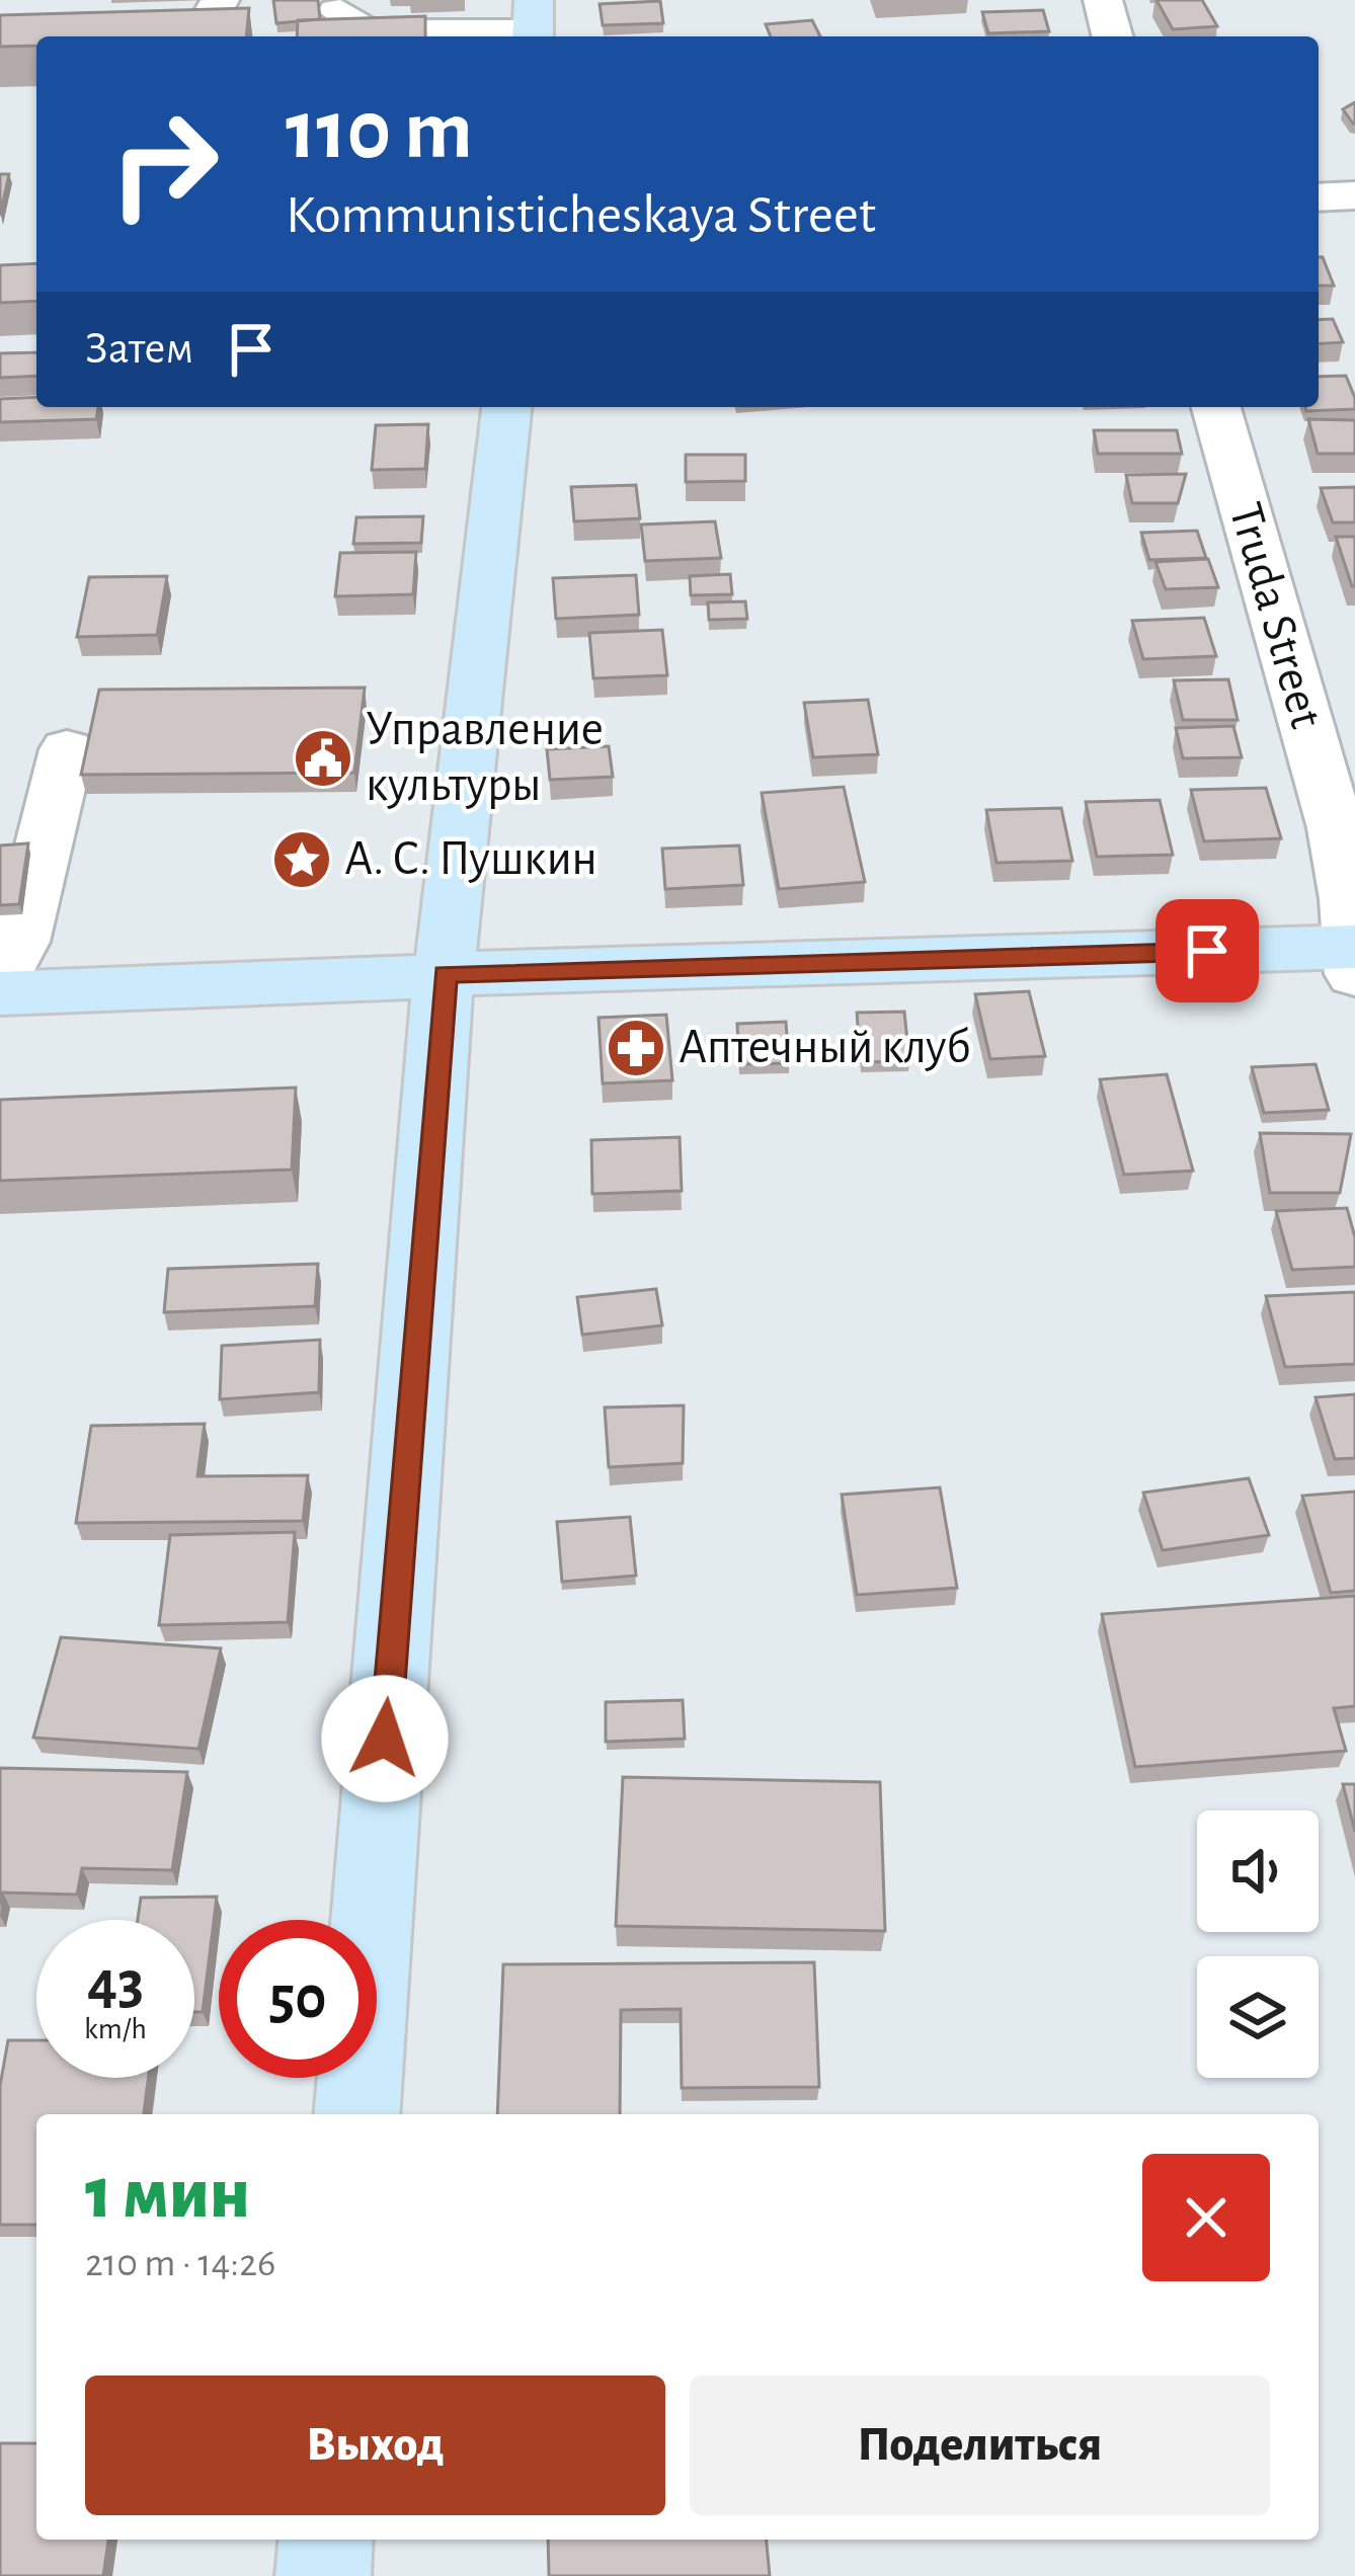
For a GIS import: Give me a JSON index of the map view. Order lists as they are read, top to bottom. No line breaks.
{"streets":{"street":["Truda Street"]},"places":{"public building":["Управление культуры"],"place":["А. С. Пушкин"],"pharmacy":["Аптечный клуб"]},"page":{"turn":["110 m","Kommunisticheskaya Street"],"then":"Затем","speed":"43 km/h","limit":"50","heading":["1 мин","210 m · 14:26"],"buttons":["Выход","Поделиться"]}}
